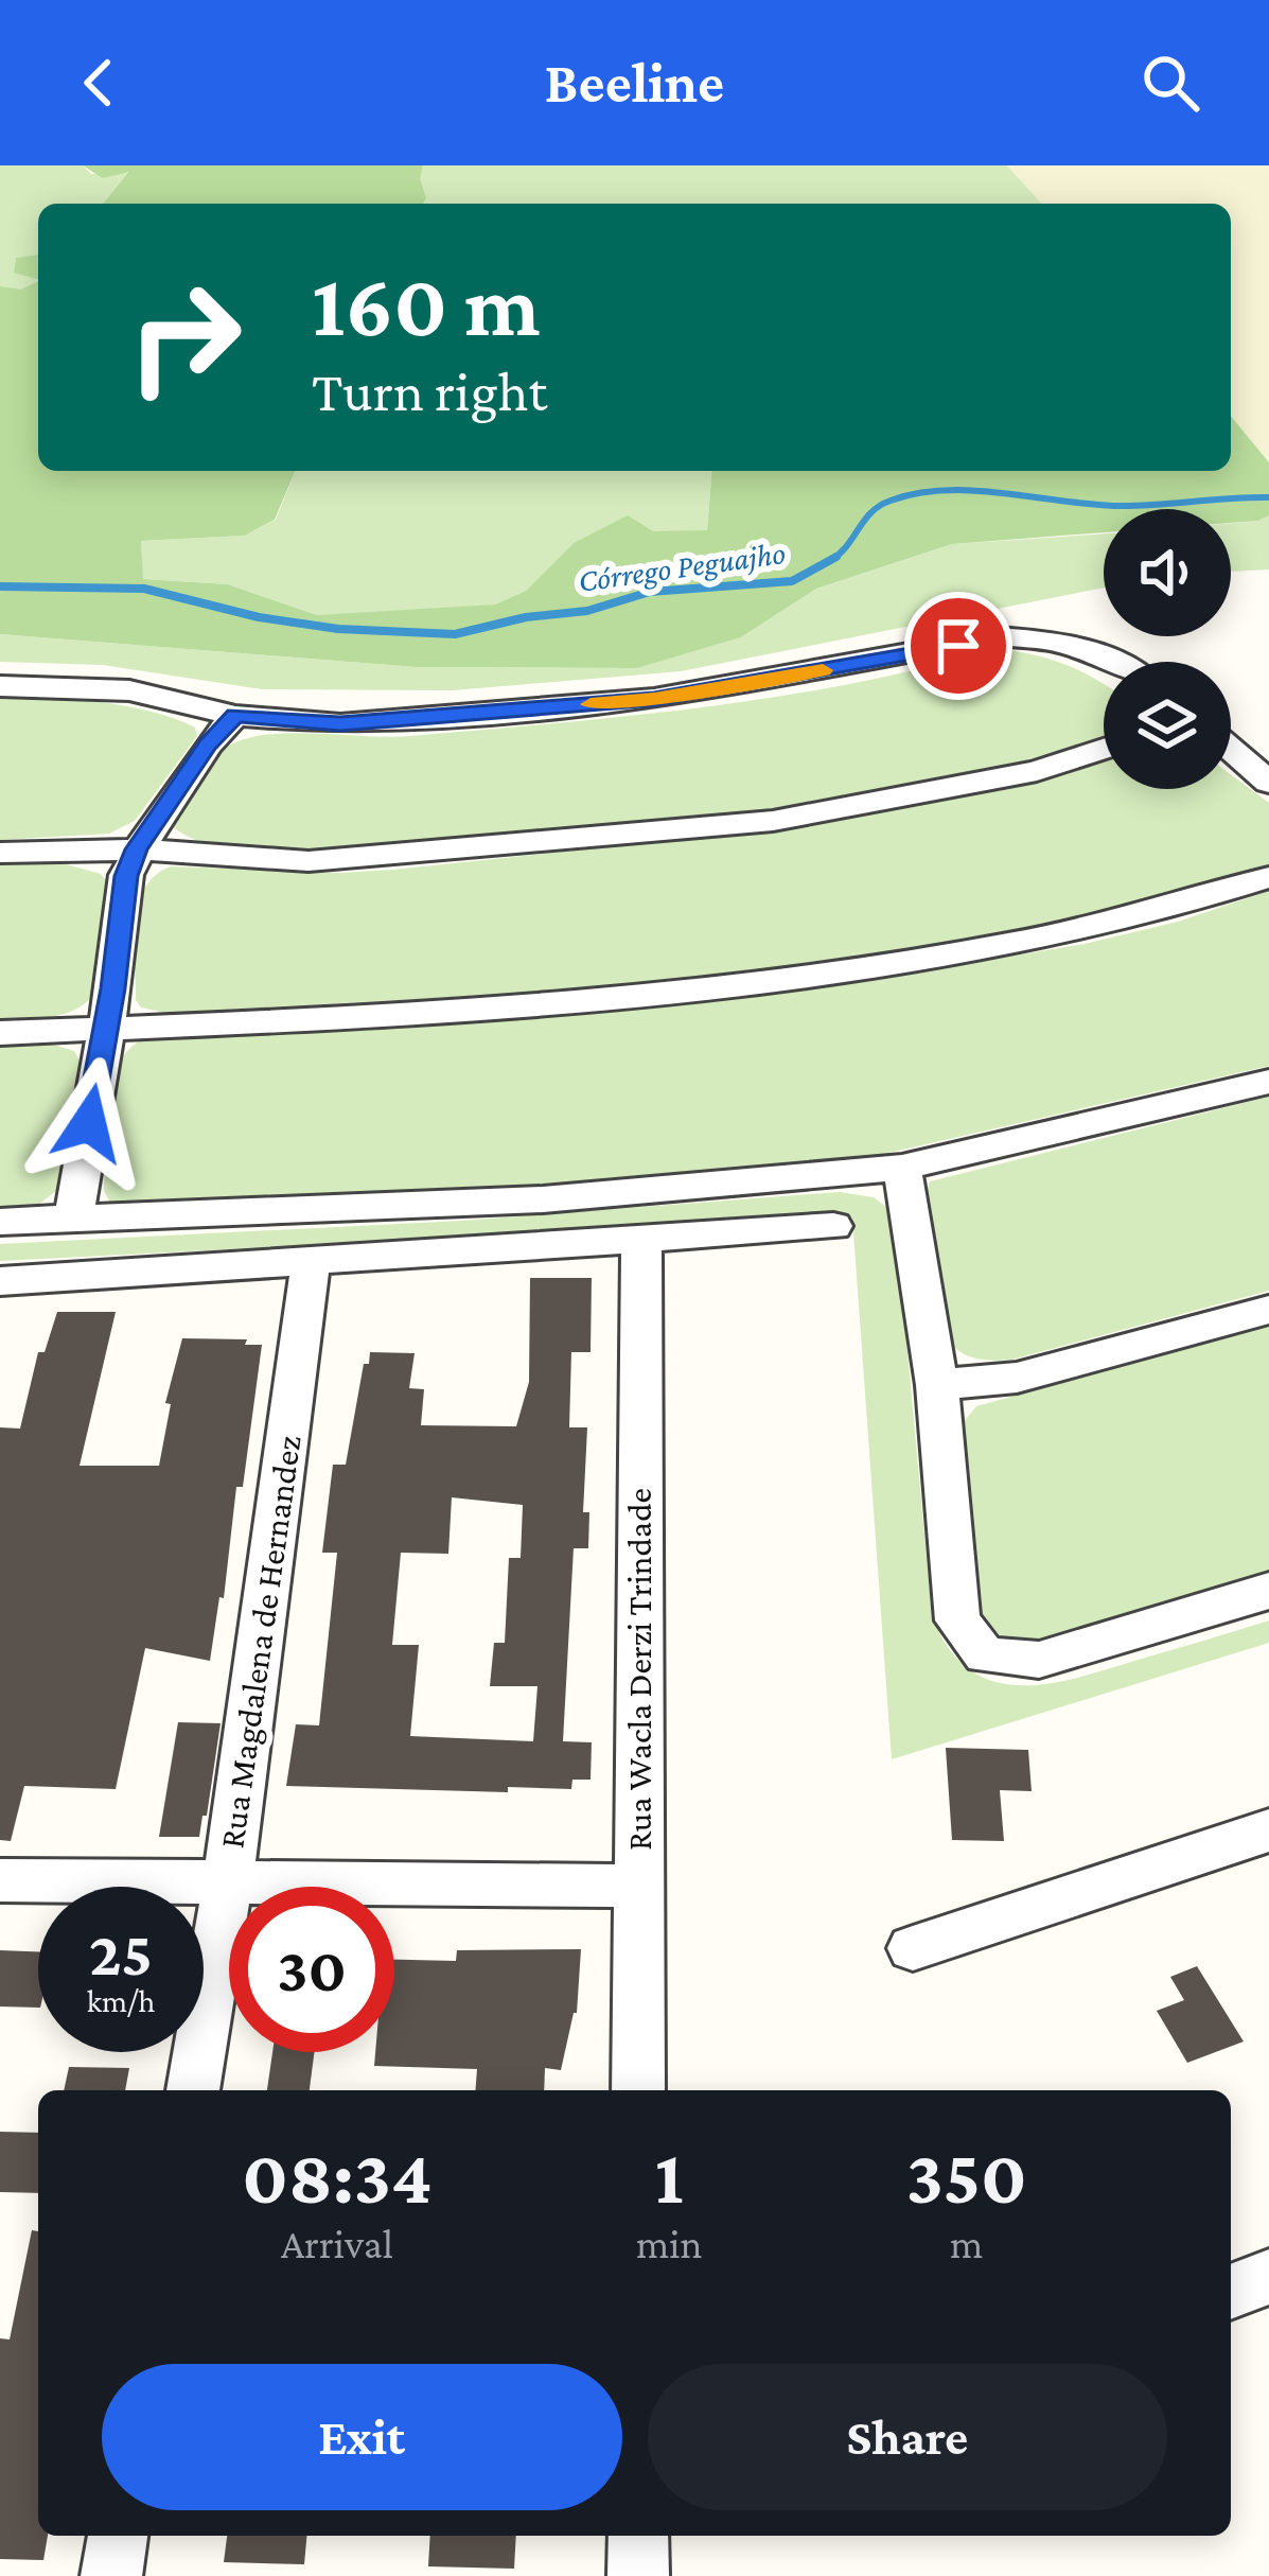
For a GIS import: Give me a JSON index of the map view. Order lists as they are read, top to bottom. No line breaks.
{"streets":{"street":["Rua Magdalena de Hernandez","Rua Wacla Derzi Trindade"]},"water":["Córrego Peguajho"],"page":{"header":"Beeline","turn":["160 m","Turn right"],"speed":"25 km/h","limit":"30","eta":["08:34","Arrival","1","min","350","m"],"buttons":["Exit","Share"]}}
